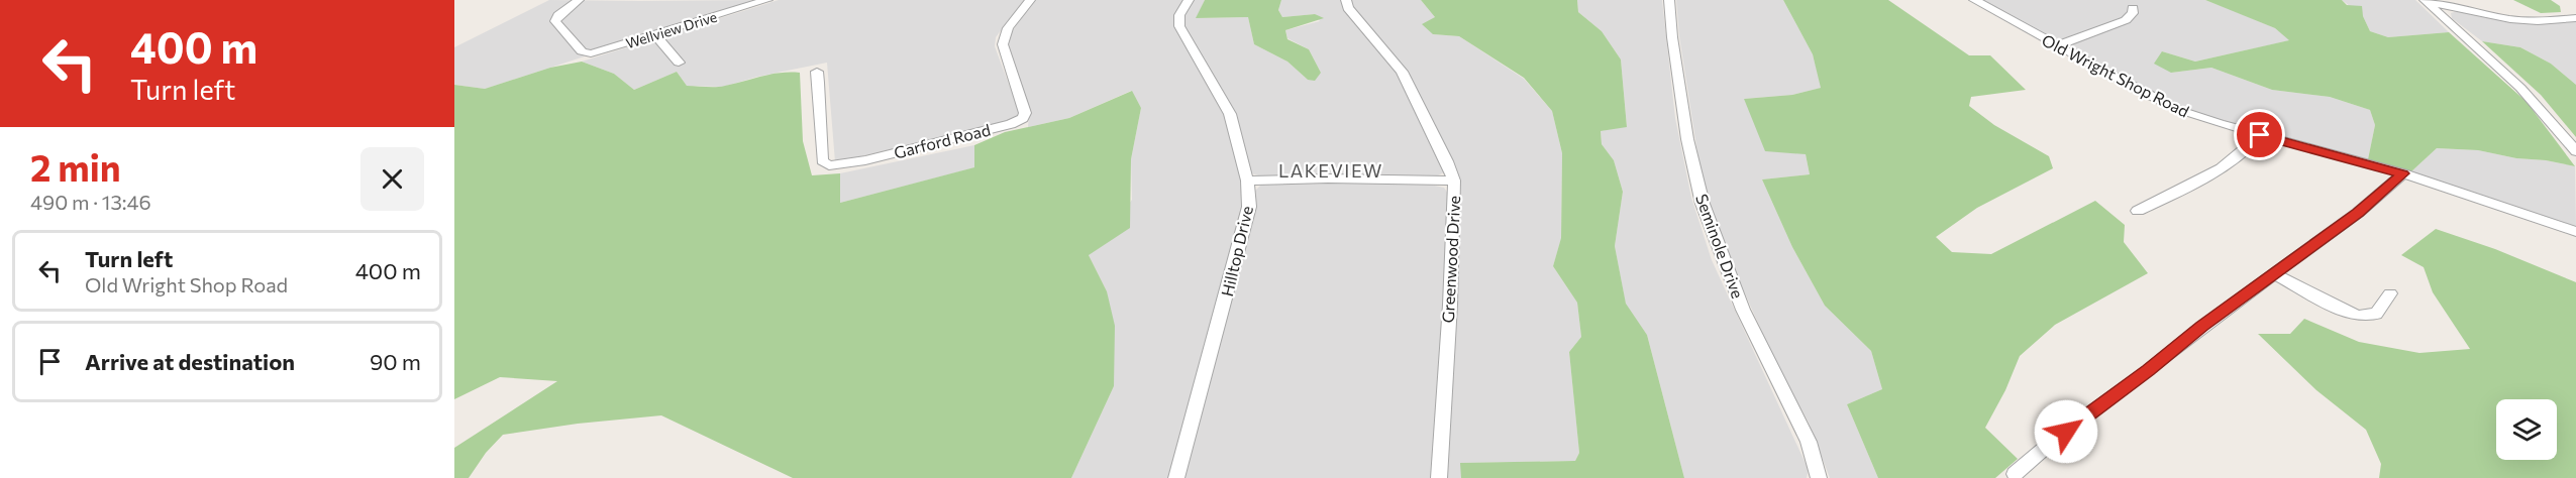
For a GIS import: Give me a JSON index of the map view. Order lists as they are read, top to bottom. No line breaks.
{"streets":{"street":["Wellview Drive","Old Wright Shop Road","Garford Road","Seminole Drive","Hilltop Drive","Greenwood Drive"]},"districts":["LAKEVIEW"],"page":{"turn":["400 m","Turn left"],"heading":["2 min","490 m · 13:46"],"list":[{"name":"Turn left","note":"Old Wright Shop Road","value":"400 m"},{"name":"Arrive at destination","value":"90 m"}]}}
